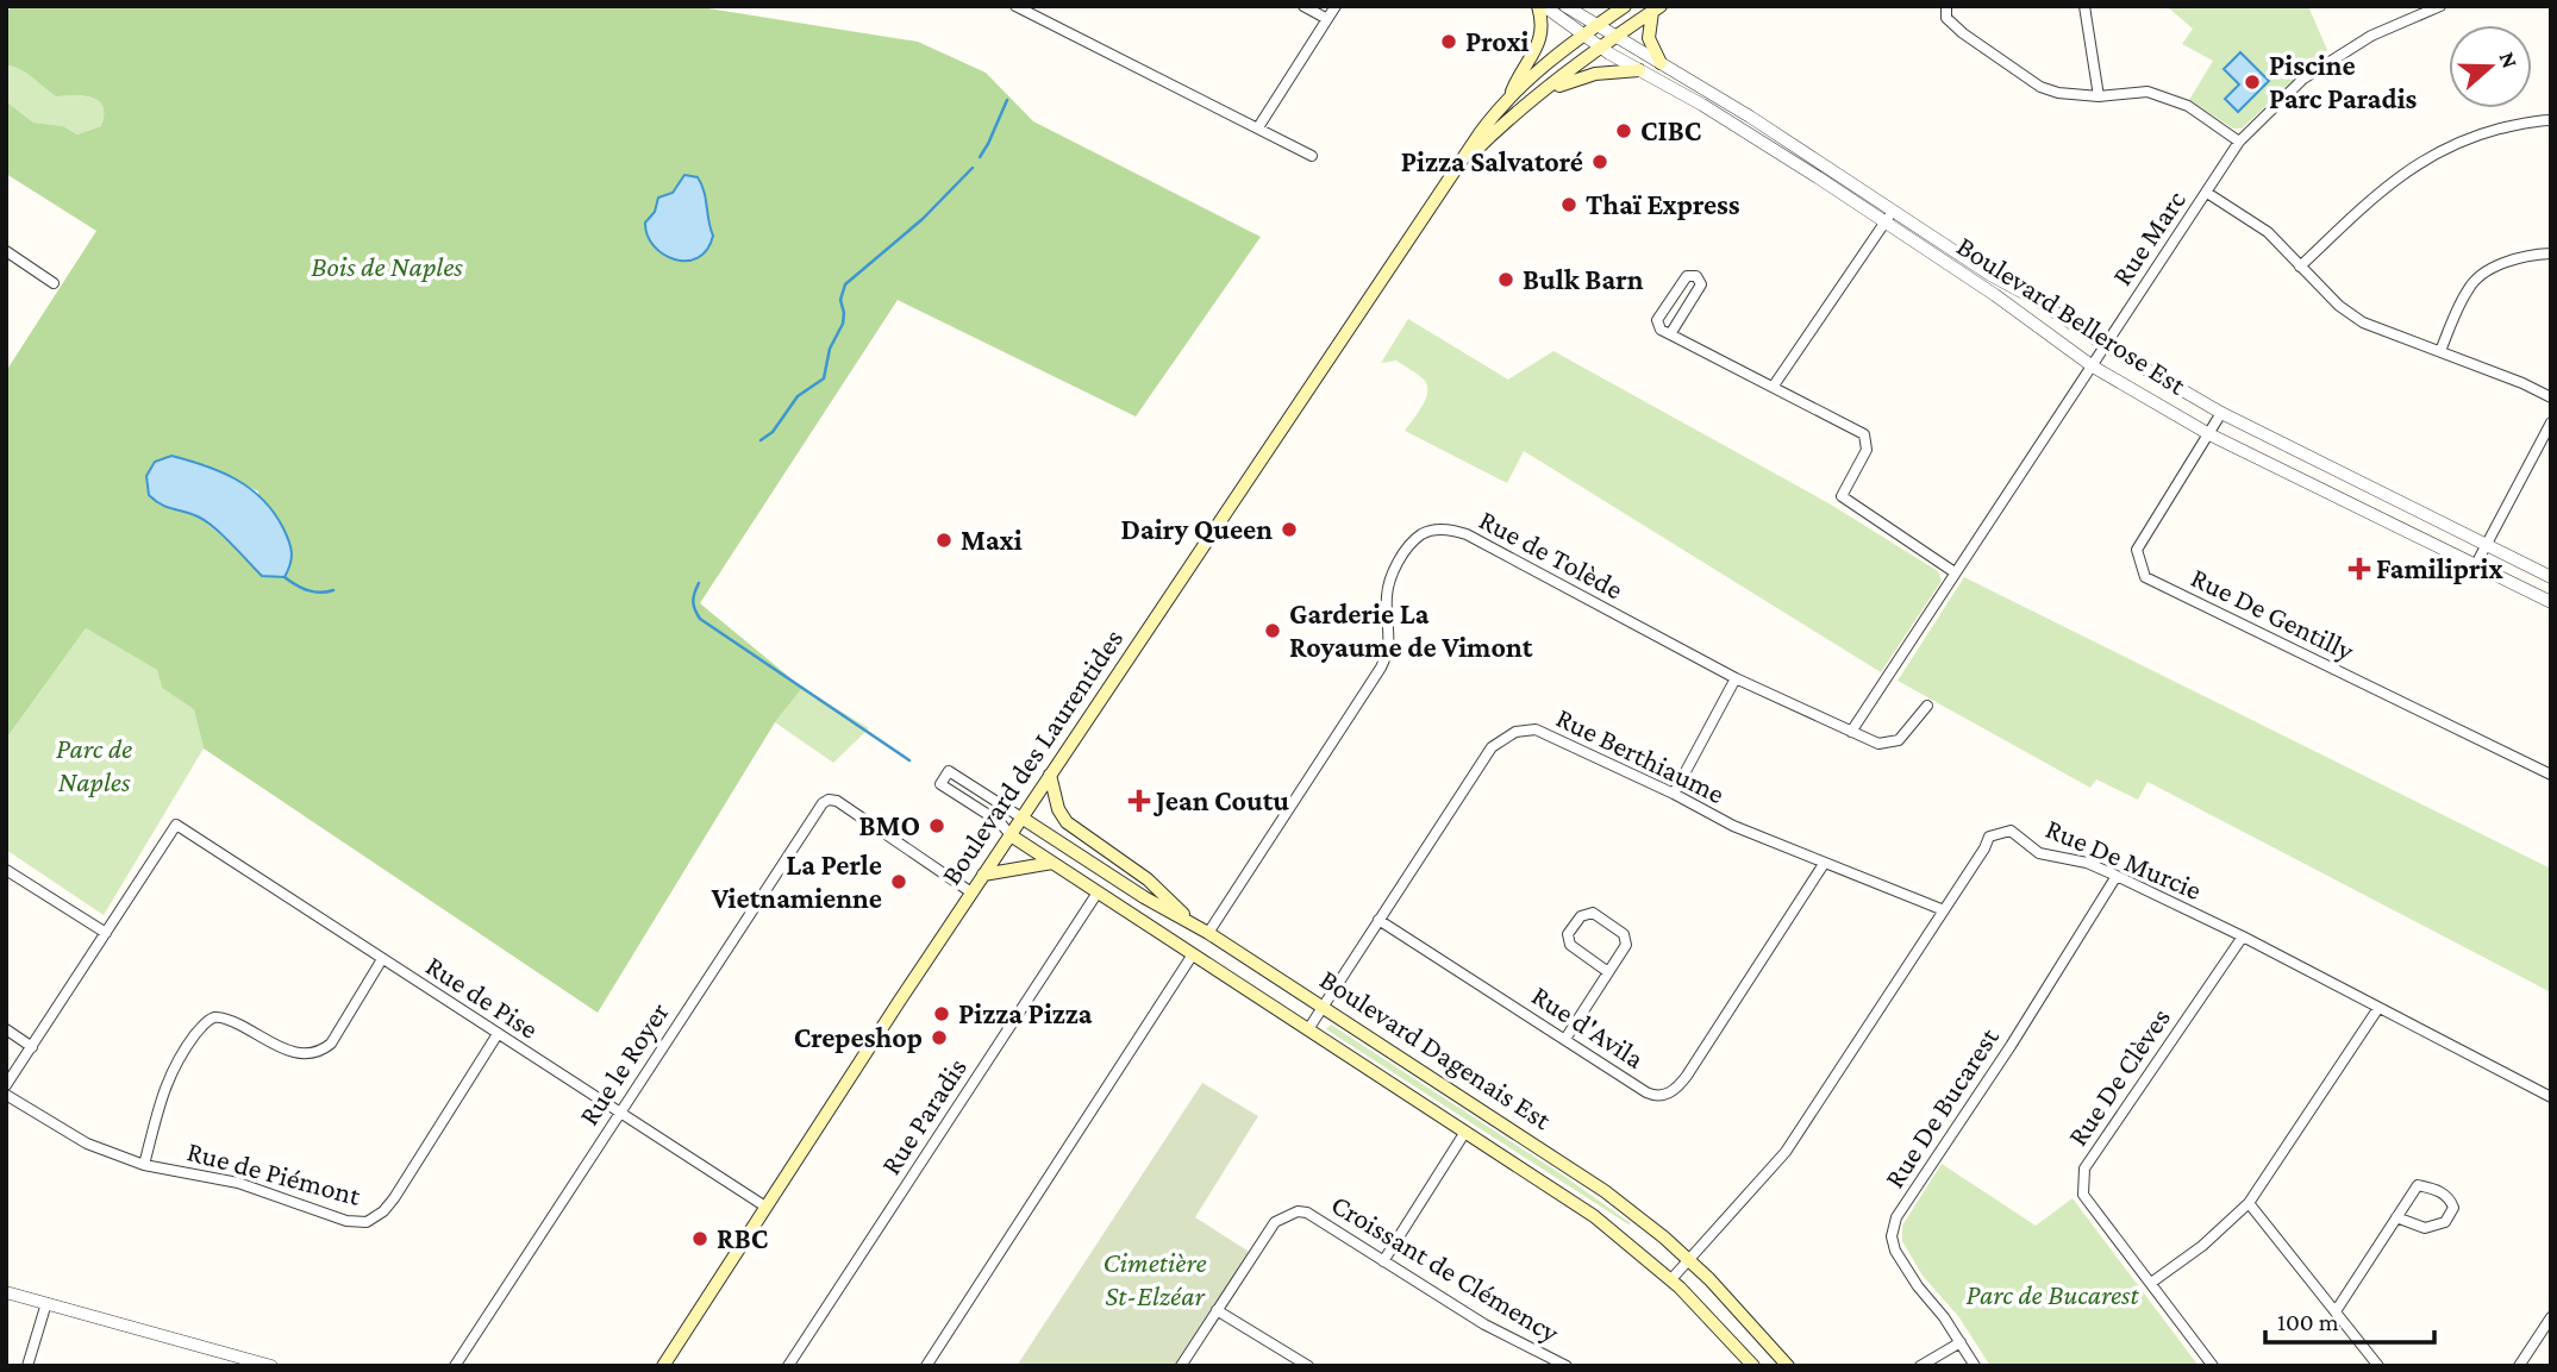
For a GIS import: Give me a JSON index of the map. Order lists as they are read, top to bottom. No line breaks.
{"streets":{"main road":["Boulevard des Laurentides","Boulevard Dagenais Est"],"street":["Rue Marc","Boulevard Bellerose Est","Rue de Tolède","Rue De Gentilly","Rue Berthiaume","Rue De Murcie","Rue de Pise","Rue d'Avila","Rue le Royer","Rue De Clèves","Rue De Bucarest","Rue Paradis","Rue de Piémont","Croissant de Clémency"]},"crossings":[["Rue Marc","Boulevard Bellerose Est"],["Rue Marc","Rue de Tolède"],["Boulevard Bellerose Est","Rue De Gentilly"],["Boulevard Bellerose Est","Boulevard des Laurentides"],["Rue de Tolède","Boulevard Dagenais Est"],["Rue Berthiaume","Rue De Murcie"],["Rue Berthiaume","Rue d'Avila"],["Rue Berthiaume","Boulevard Dagenais Est"],["Boulevard des Laurentides","Rue de Pise"],["Boulevard des Laurentides","Boulevard Dagenais Est"],["Boulevard des Laurentides","Rue le Royer"],["Rue De Murcie","Boulevard Dagenais Est"],["Rue De Murcie","Rue De Clèves"],["Rue De Murcie","Rue De Bucarest"],["Rue de Pise","Rue le Royer"],["Rue de Pise","Rue de Piémont"],["Boulevard Dagenais Est","Rue Paradis"]],"parks":["Bois de Naples","Parc de Naples","Cimetière St-Elzéar","Parc de Bucarest"],"places":{"other":["Proxi","Piscine Parc Paradis","CIBC","Pizza Salvatoré","Thaï Express","Bulk Barn","Dairy Queen","Maxi","Garderie La Royaume de Vimont","BMO","La Perle Vietnamienne","Pizza Pizza","Crepeshop","RBC"],"health":["Familiprix","Jean Coutu"]},"scale_bar":"100 m","north":"right"}
